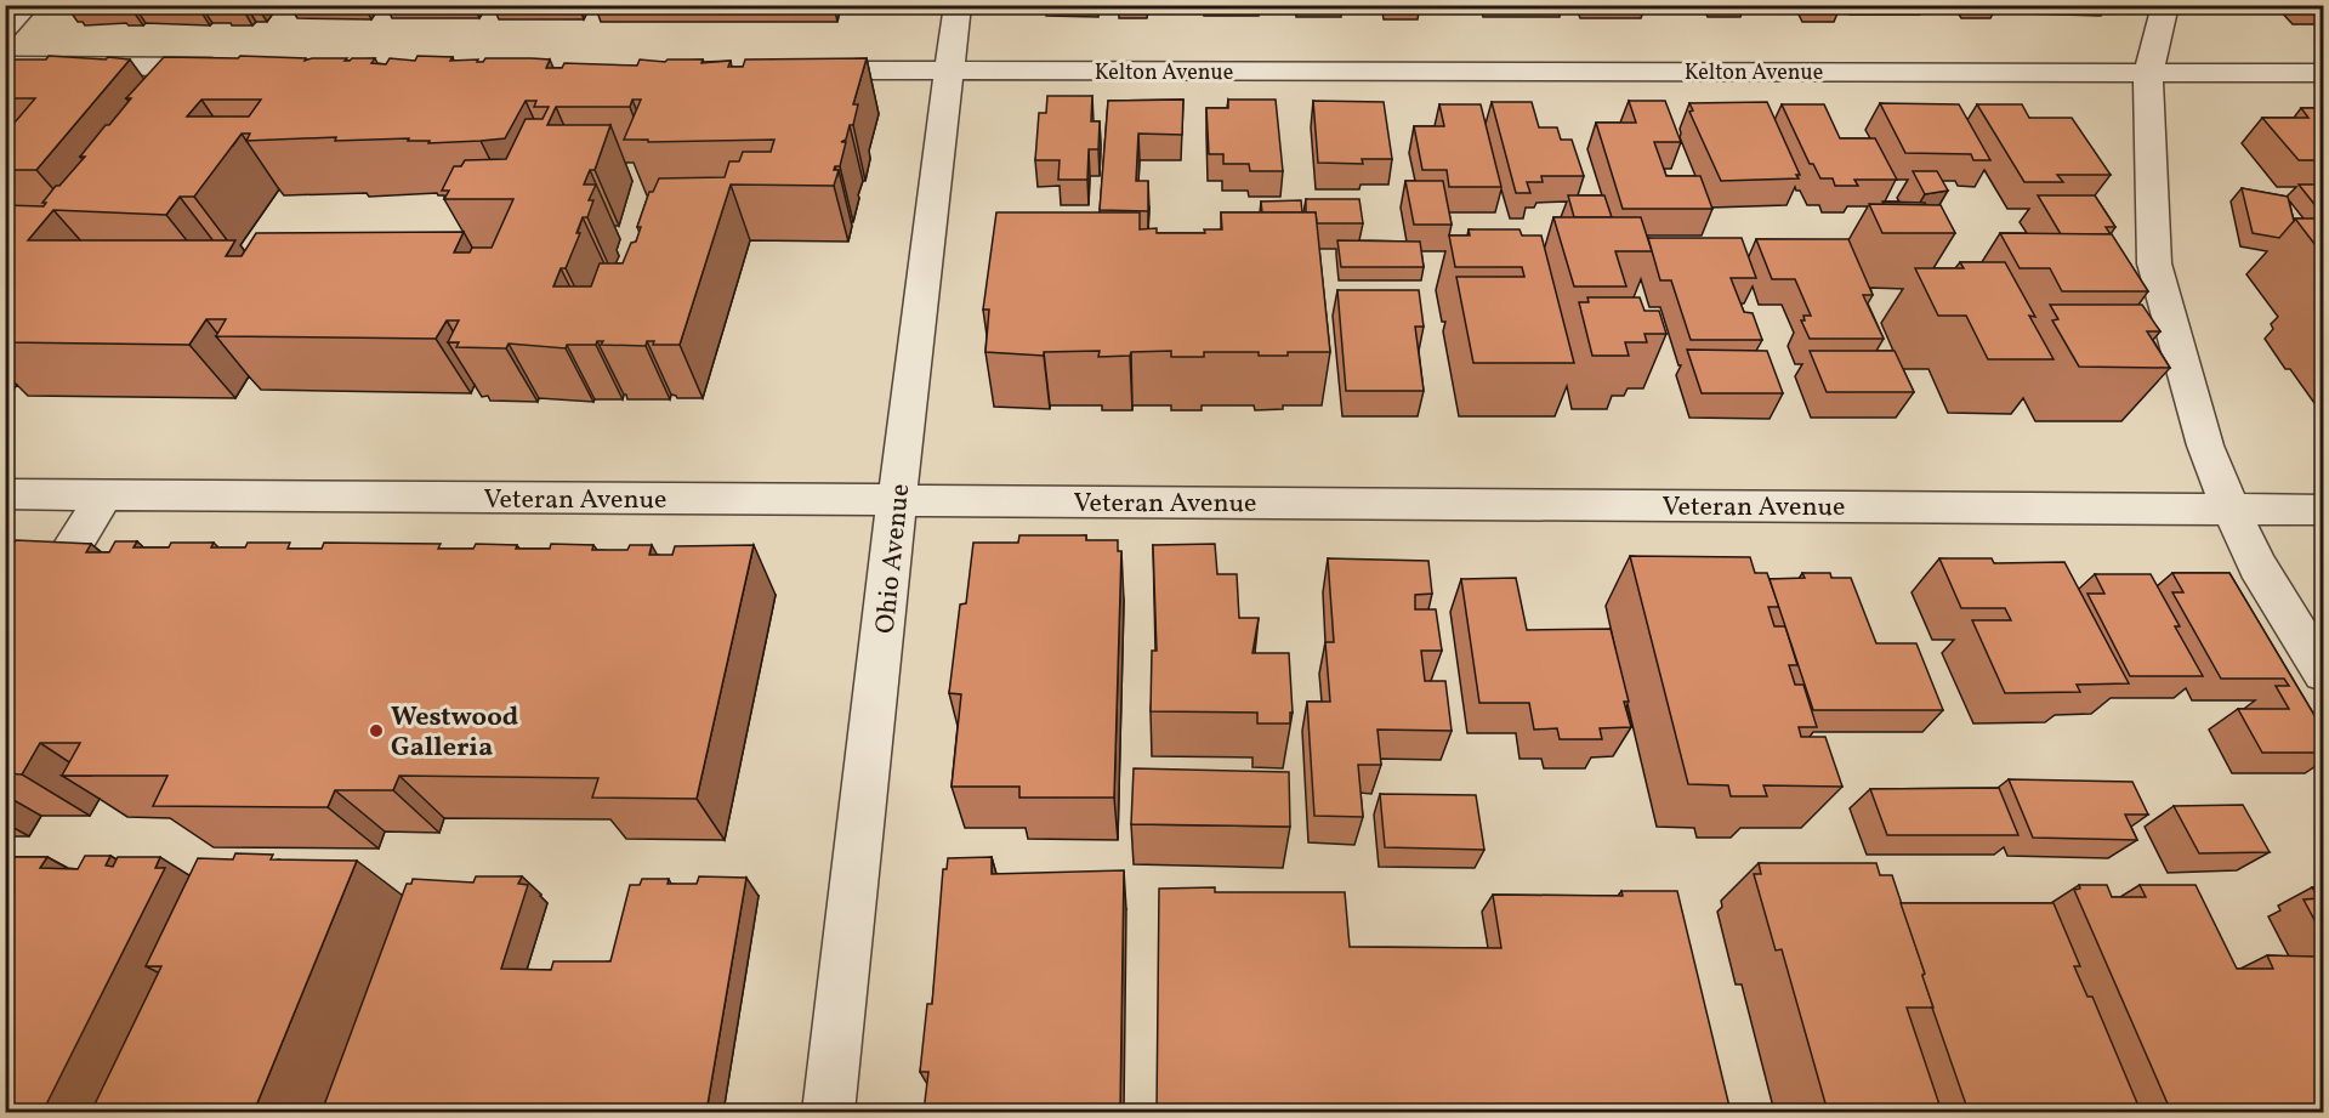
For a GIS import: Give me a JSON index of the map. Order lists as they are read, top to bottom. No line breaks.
{"streets":{"street":["Kelton Avenue","Veteran Avenue","Ohio Avenue"]},"crossings":[["Kelton Avenue","Ohio Avenue"],["Veteran Avenue","Ohio Avenue"]],"places":["Westwood Galleria"]}
